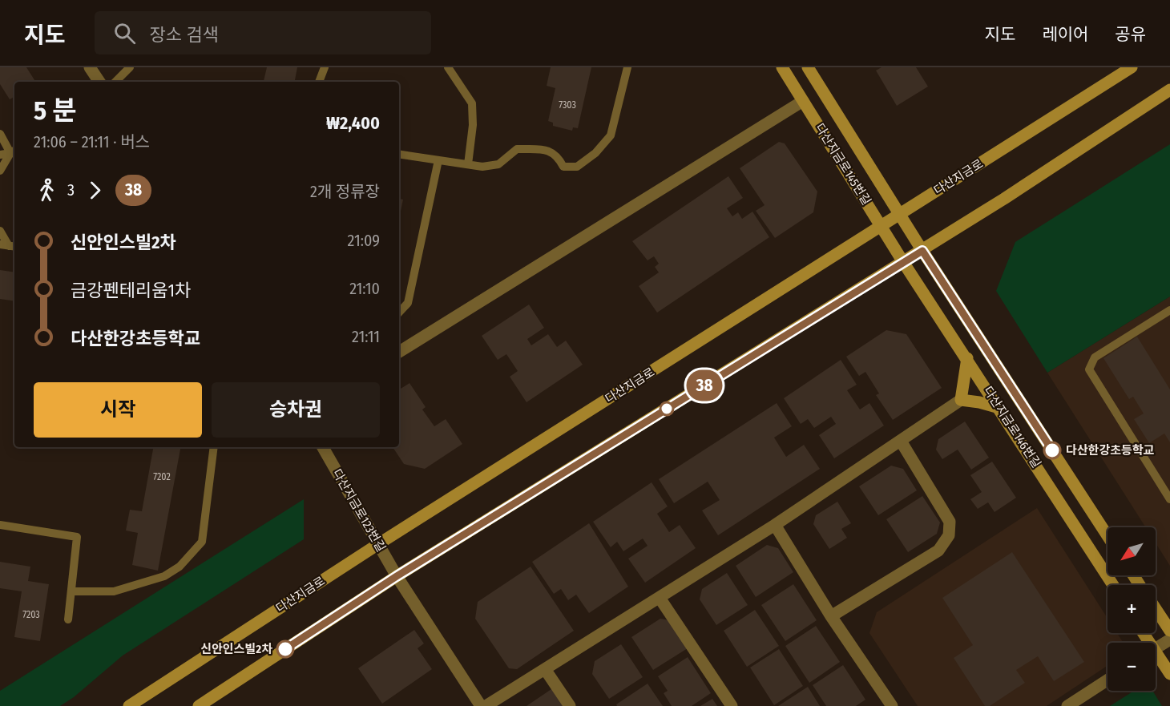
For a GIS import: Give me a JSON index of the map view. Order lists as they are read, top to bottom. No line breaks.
{"streets":{"street":["다산지금로145번길","다산지금로","다산지금로146번길","다산지금로123번길"]},"crossings":[["다산지금로145번길","다산지금로"],["다산지금로145번길","다산지금로146번길"],["다산지금로","다산지금로123번길"]],"places":["다산한강초등학교","신안인스빌2차"],"lines":["bus line 38"],"house_numbers":["7303","7202","7203"],"north":"bottom left","page":{"header":"지도","search":"장소 검색","nav":["지도","레이어","공유"],"on_map":"38","heading":["5 분","21:06 – 21:11 · 버스","₩2,400"],"legs":["3","38","2개 정류장"],"list":[{"name":"신안인스빌2차","value":"21:09"},{"name":"금강펜테리움1차","value":"21:10"},{"name":"다산한강초등학교","value":"21:11"}],"buttons":["시작","승차권"],"map_buttons":["+","−"]}}
